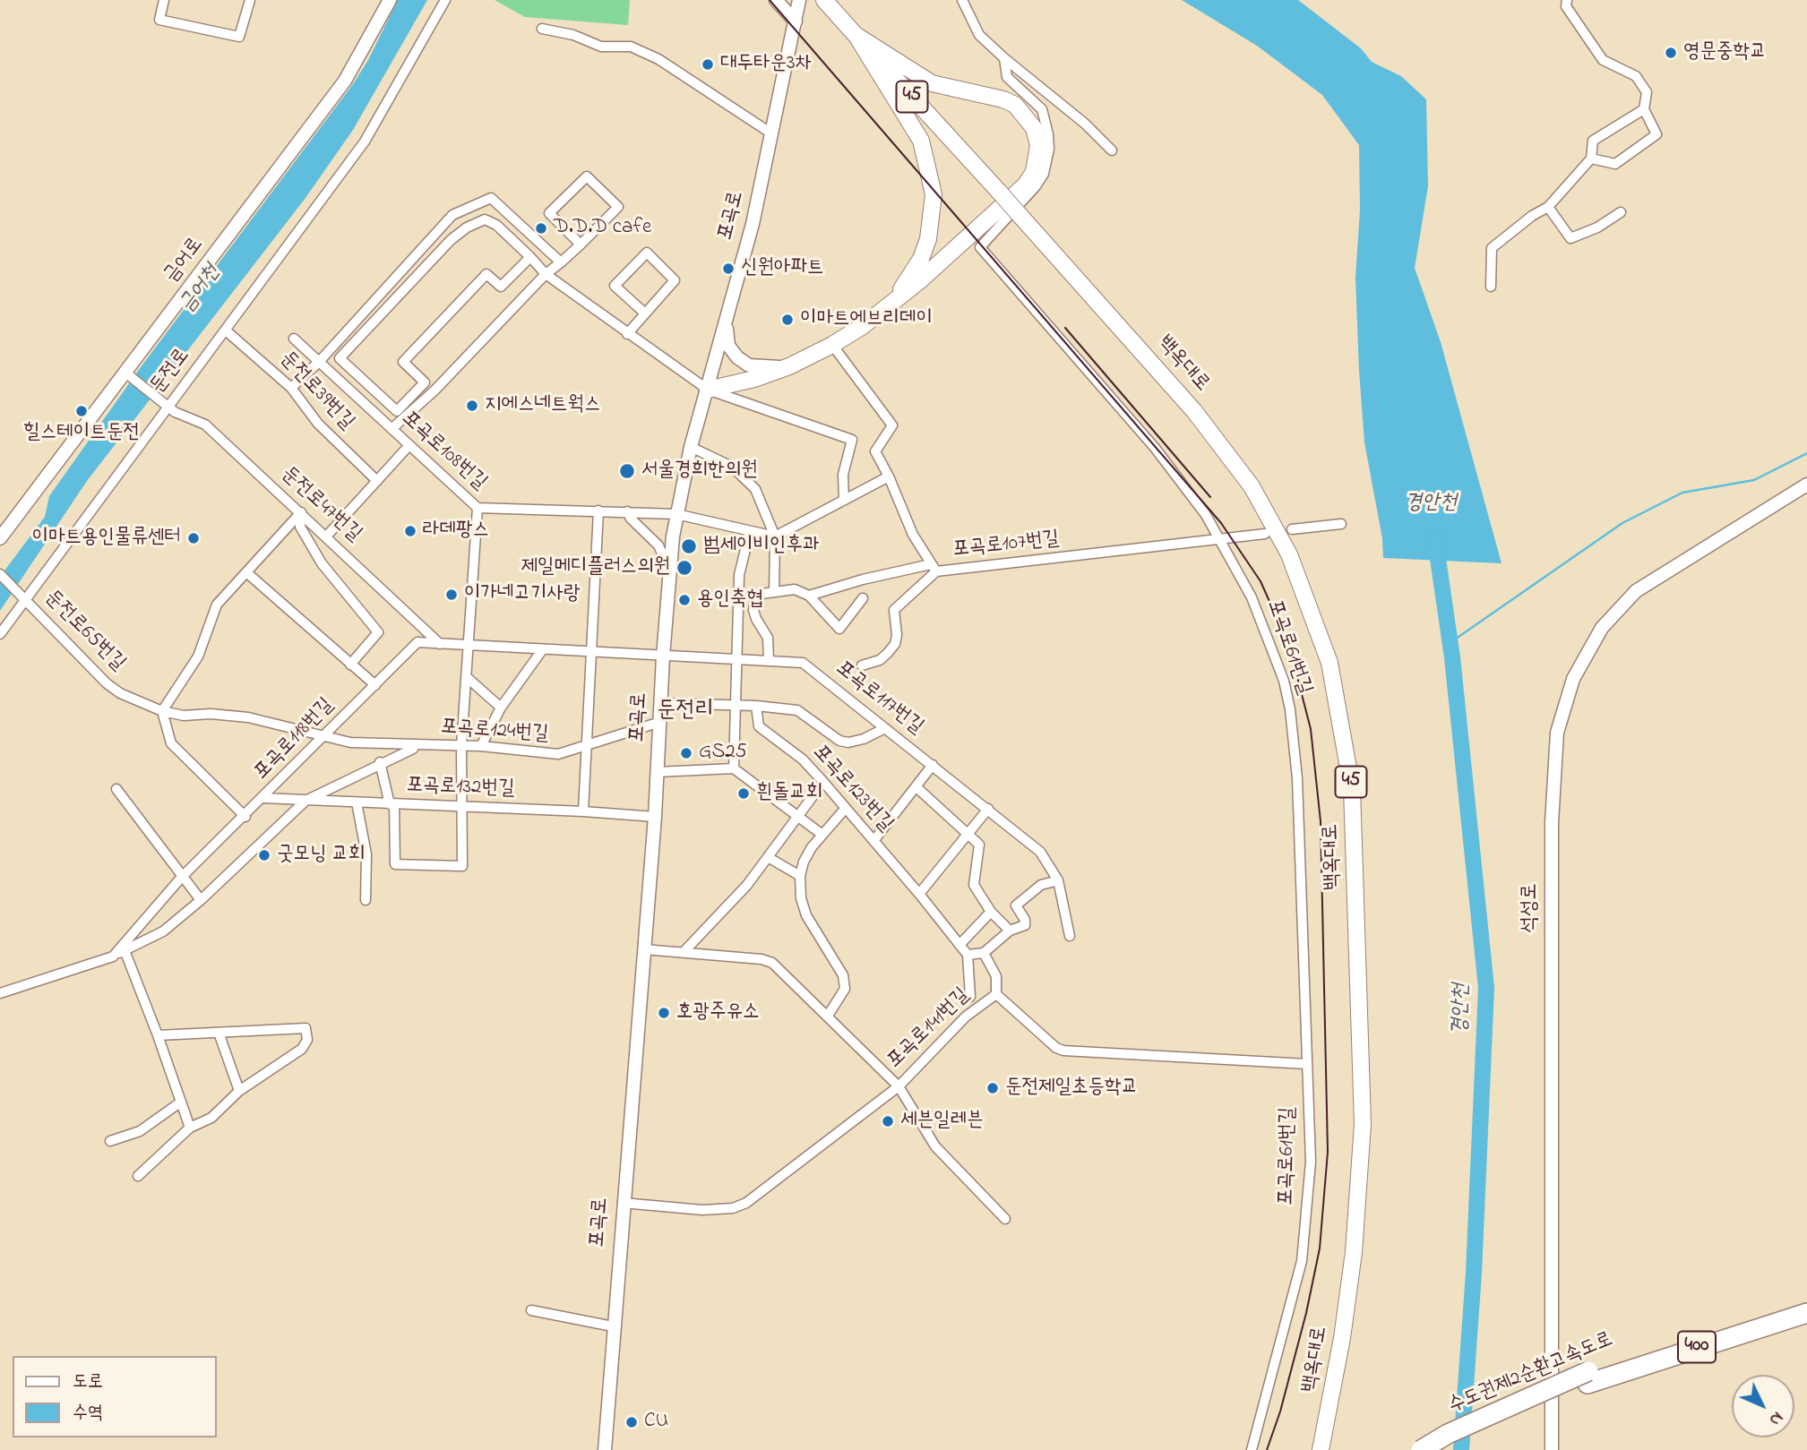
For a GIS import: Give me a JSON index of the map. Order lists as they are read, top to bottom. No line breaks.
{"streets":{"highway":["400","수도권제2순환고속도로"],"main road":["45","백옥대로"],"street":["포곡로","금어로","둔전로","둔전로39번길","포곡로108번길","둔전로47번길","포곡로107번길","둔전로65번길","포곡로61번길","포곡로117번길","포곡로124번길","포곡로118번길","포곡로132번길","포곡로123번길","석성로","포곡로141번길"]},"crossings":[["45","백옥대로"],["포곡로","포곡로108번길"],["포곡로","포곡로117번길"],["포곡로","포곡로124번길"],["포곡로","포곡로118번길"],["포곡로","포곡로132번길"],["포곡로","포곡로141번길"],["금어로","둔전로47번길"],["둔전로","둔전로39번길"],["둔전로","둔전로47번길"],["둔전로","둔전로65번길"],["둔전로47번길","포곡로118번길"],["포곡로107번길","포곡로61번길"],["둔전로65번길","포곡로124번길"],["둔전로65번길","포곡로118번길"],["포곡로61번길","포곡로141번길"],["포곡로117번길","포곡로118번길"],["포곡로124번길","포곡로118번길"],["포곡로118번길","포곡로132번길"]],"districts":["둔전리"],"water":["금어천","경안천"],"places":["영문중학교","대두타운3차","D.D.D cafe","신원아파트","이마트에브리데이","지에스네트웍스","힐스테이트둔전","서울경희한의원","라데팡스","이마트용인물류센터","범세이비인후과","제일메디플러스의원","이가네고기사랑","용인축협","GS25","흰돌교회","굿모닝 교회","호광주유소","둔전제일초등학교","세븐일레븐","CU"],"legend":["도로","수역"],"north":"bottom right"}
